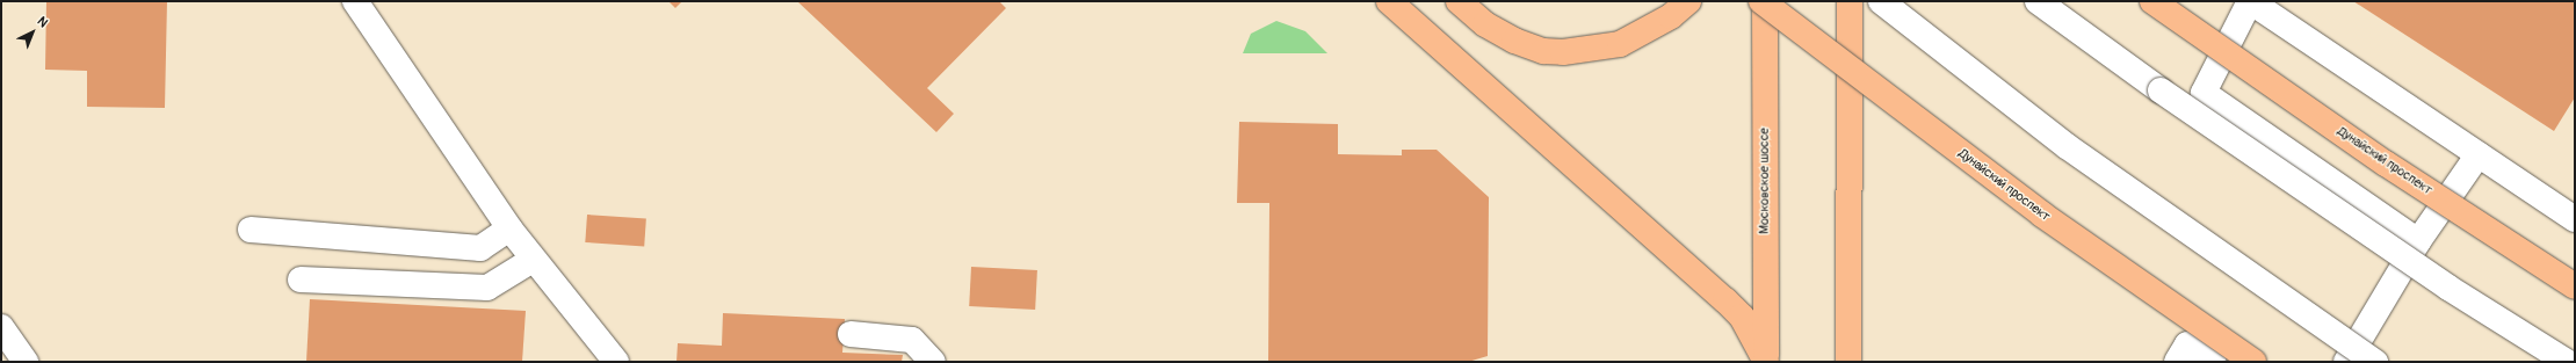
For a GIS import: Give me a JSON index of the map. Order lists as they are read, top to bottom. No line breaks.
{"streets":{"main road":["Дунайский проспект","Московское шоссе"]},"north":"top right"}
